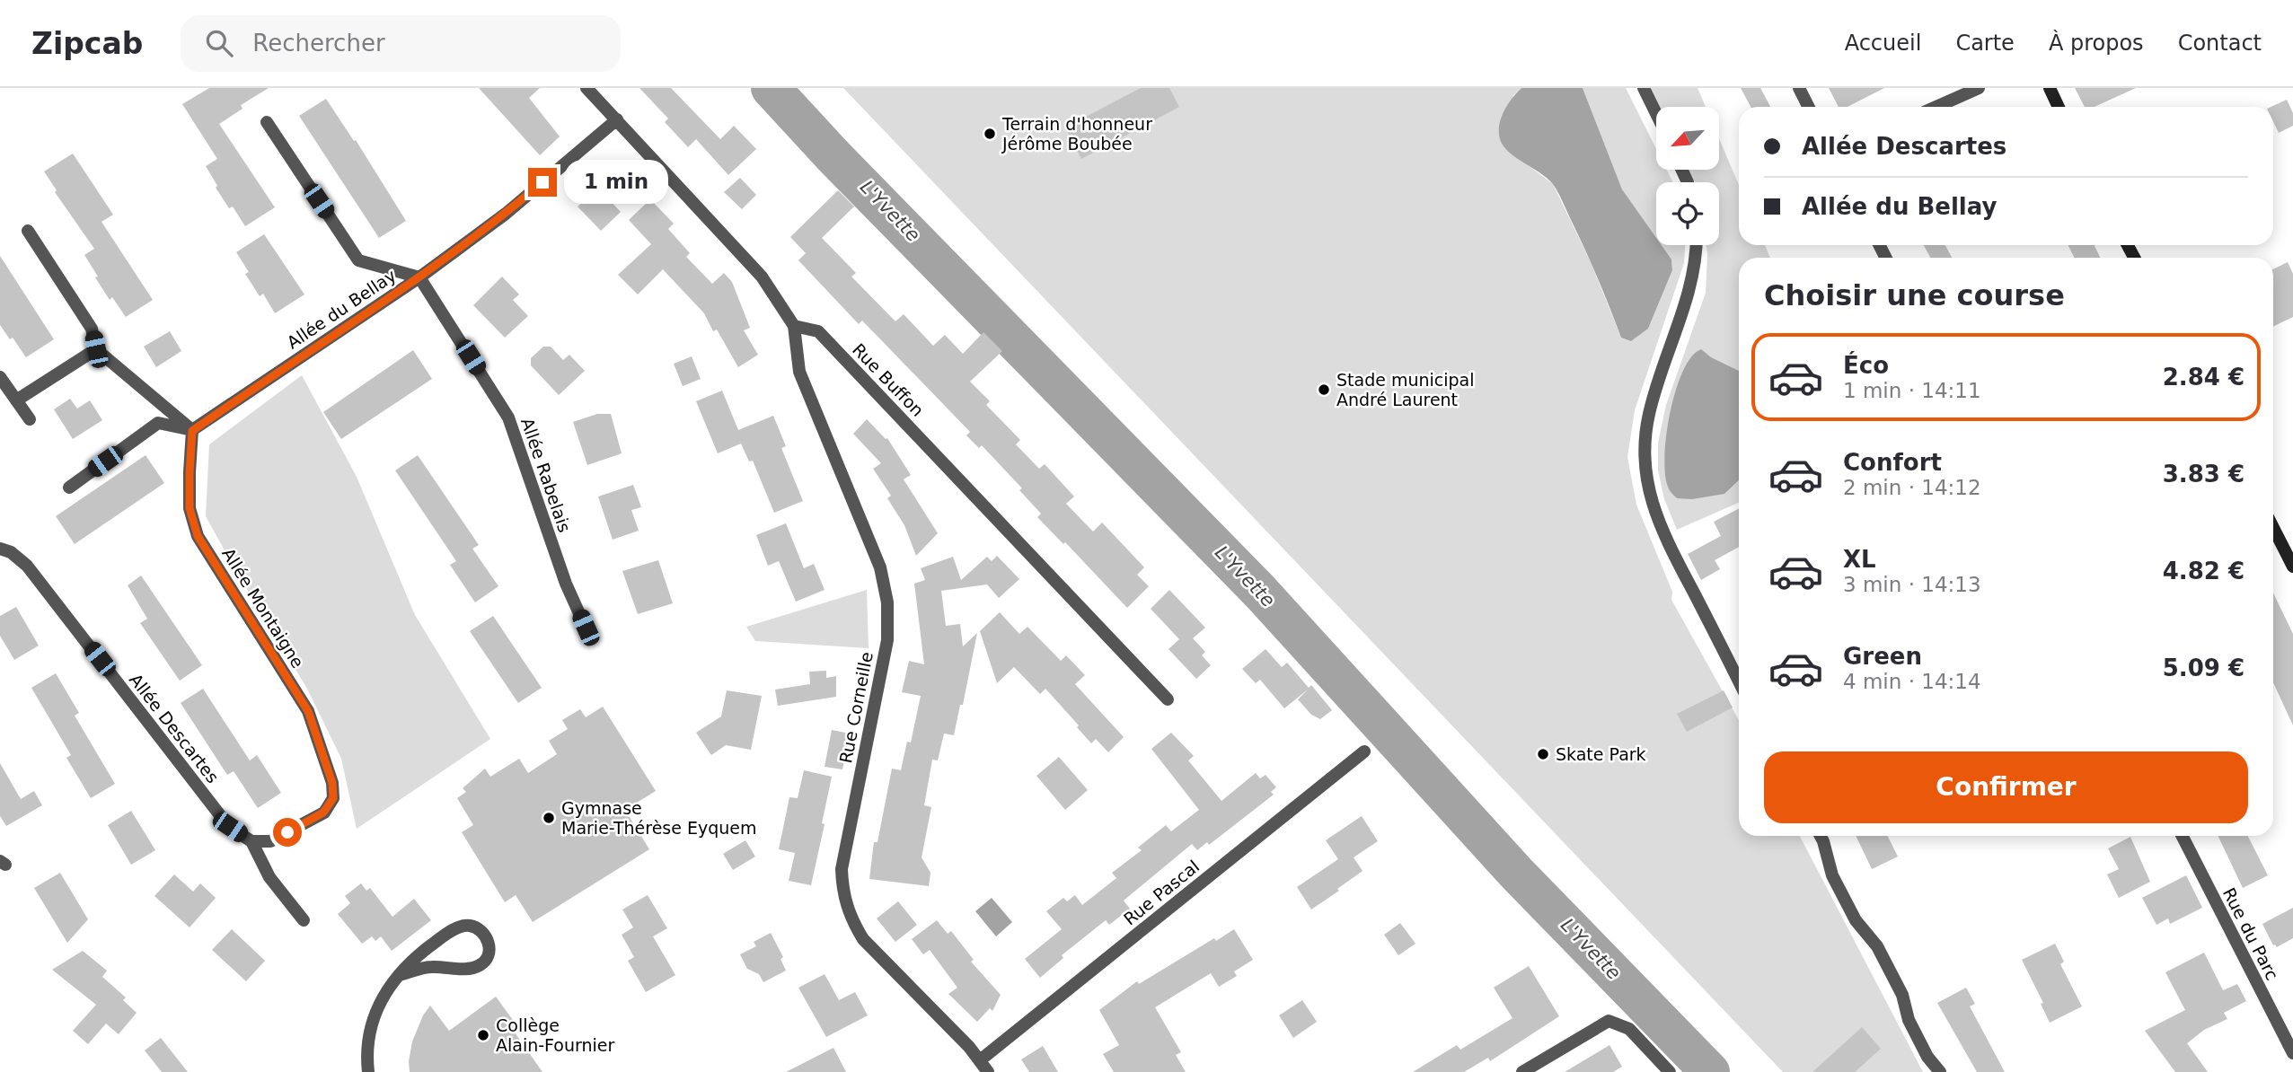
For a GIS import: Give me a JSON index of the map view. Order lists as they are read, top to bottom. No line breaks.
{"streets":{"street":["Allée du Bellay","Rue Buffon","Allée Rabelais","Allée Montaigne","Rue Corneille","Allée Descartes","Rue Pascal","Rue du Parc"]},"crossings":[["Allée du Bellay","Allée Rabelais"],["Allée du Bellay","Allée Montaigne"],["Rue Buffon","Rue Corneille"],["Allée Montaigne","Allée Descartes"],["Rue Corneille","Rue Pascal"]],"water":["L'Yvette"],"places":["Terrain d'honneur Jérôme Boubée","Stade municipal André Laurent","Skate Park","Gymnase Marie-Thérèse Eyquem","Collège Alain-Fournier"],"north":"bottom left","page":{"header":"Zipcab","search":"Rechercher","nav":["Accueil","Carte","À propos","Contact"],"banner":["Allée Descartes","Allée du Bellay"],"bubble":"1 min","heading":"Choisir une course","list":[{"name":"Éco","note":"1 min · 14:11","value":"2.84 €"},{"name":"Confort","note":"2 min · 14:12","value":"3.83 €"},{"name":"XL","note":"3 min · 14:13","value":"4.82 €"},{"name":"Green","note":"4 min · 14:14","value":"5.09 €"}],"buttons":"Confirmer"}}
